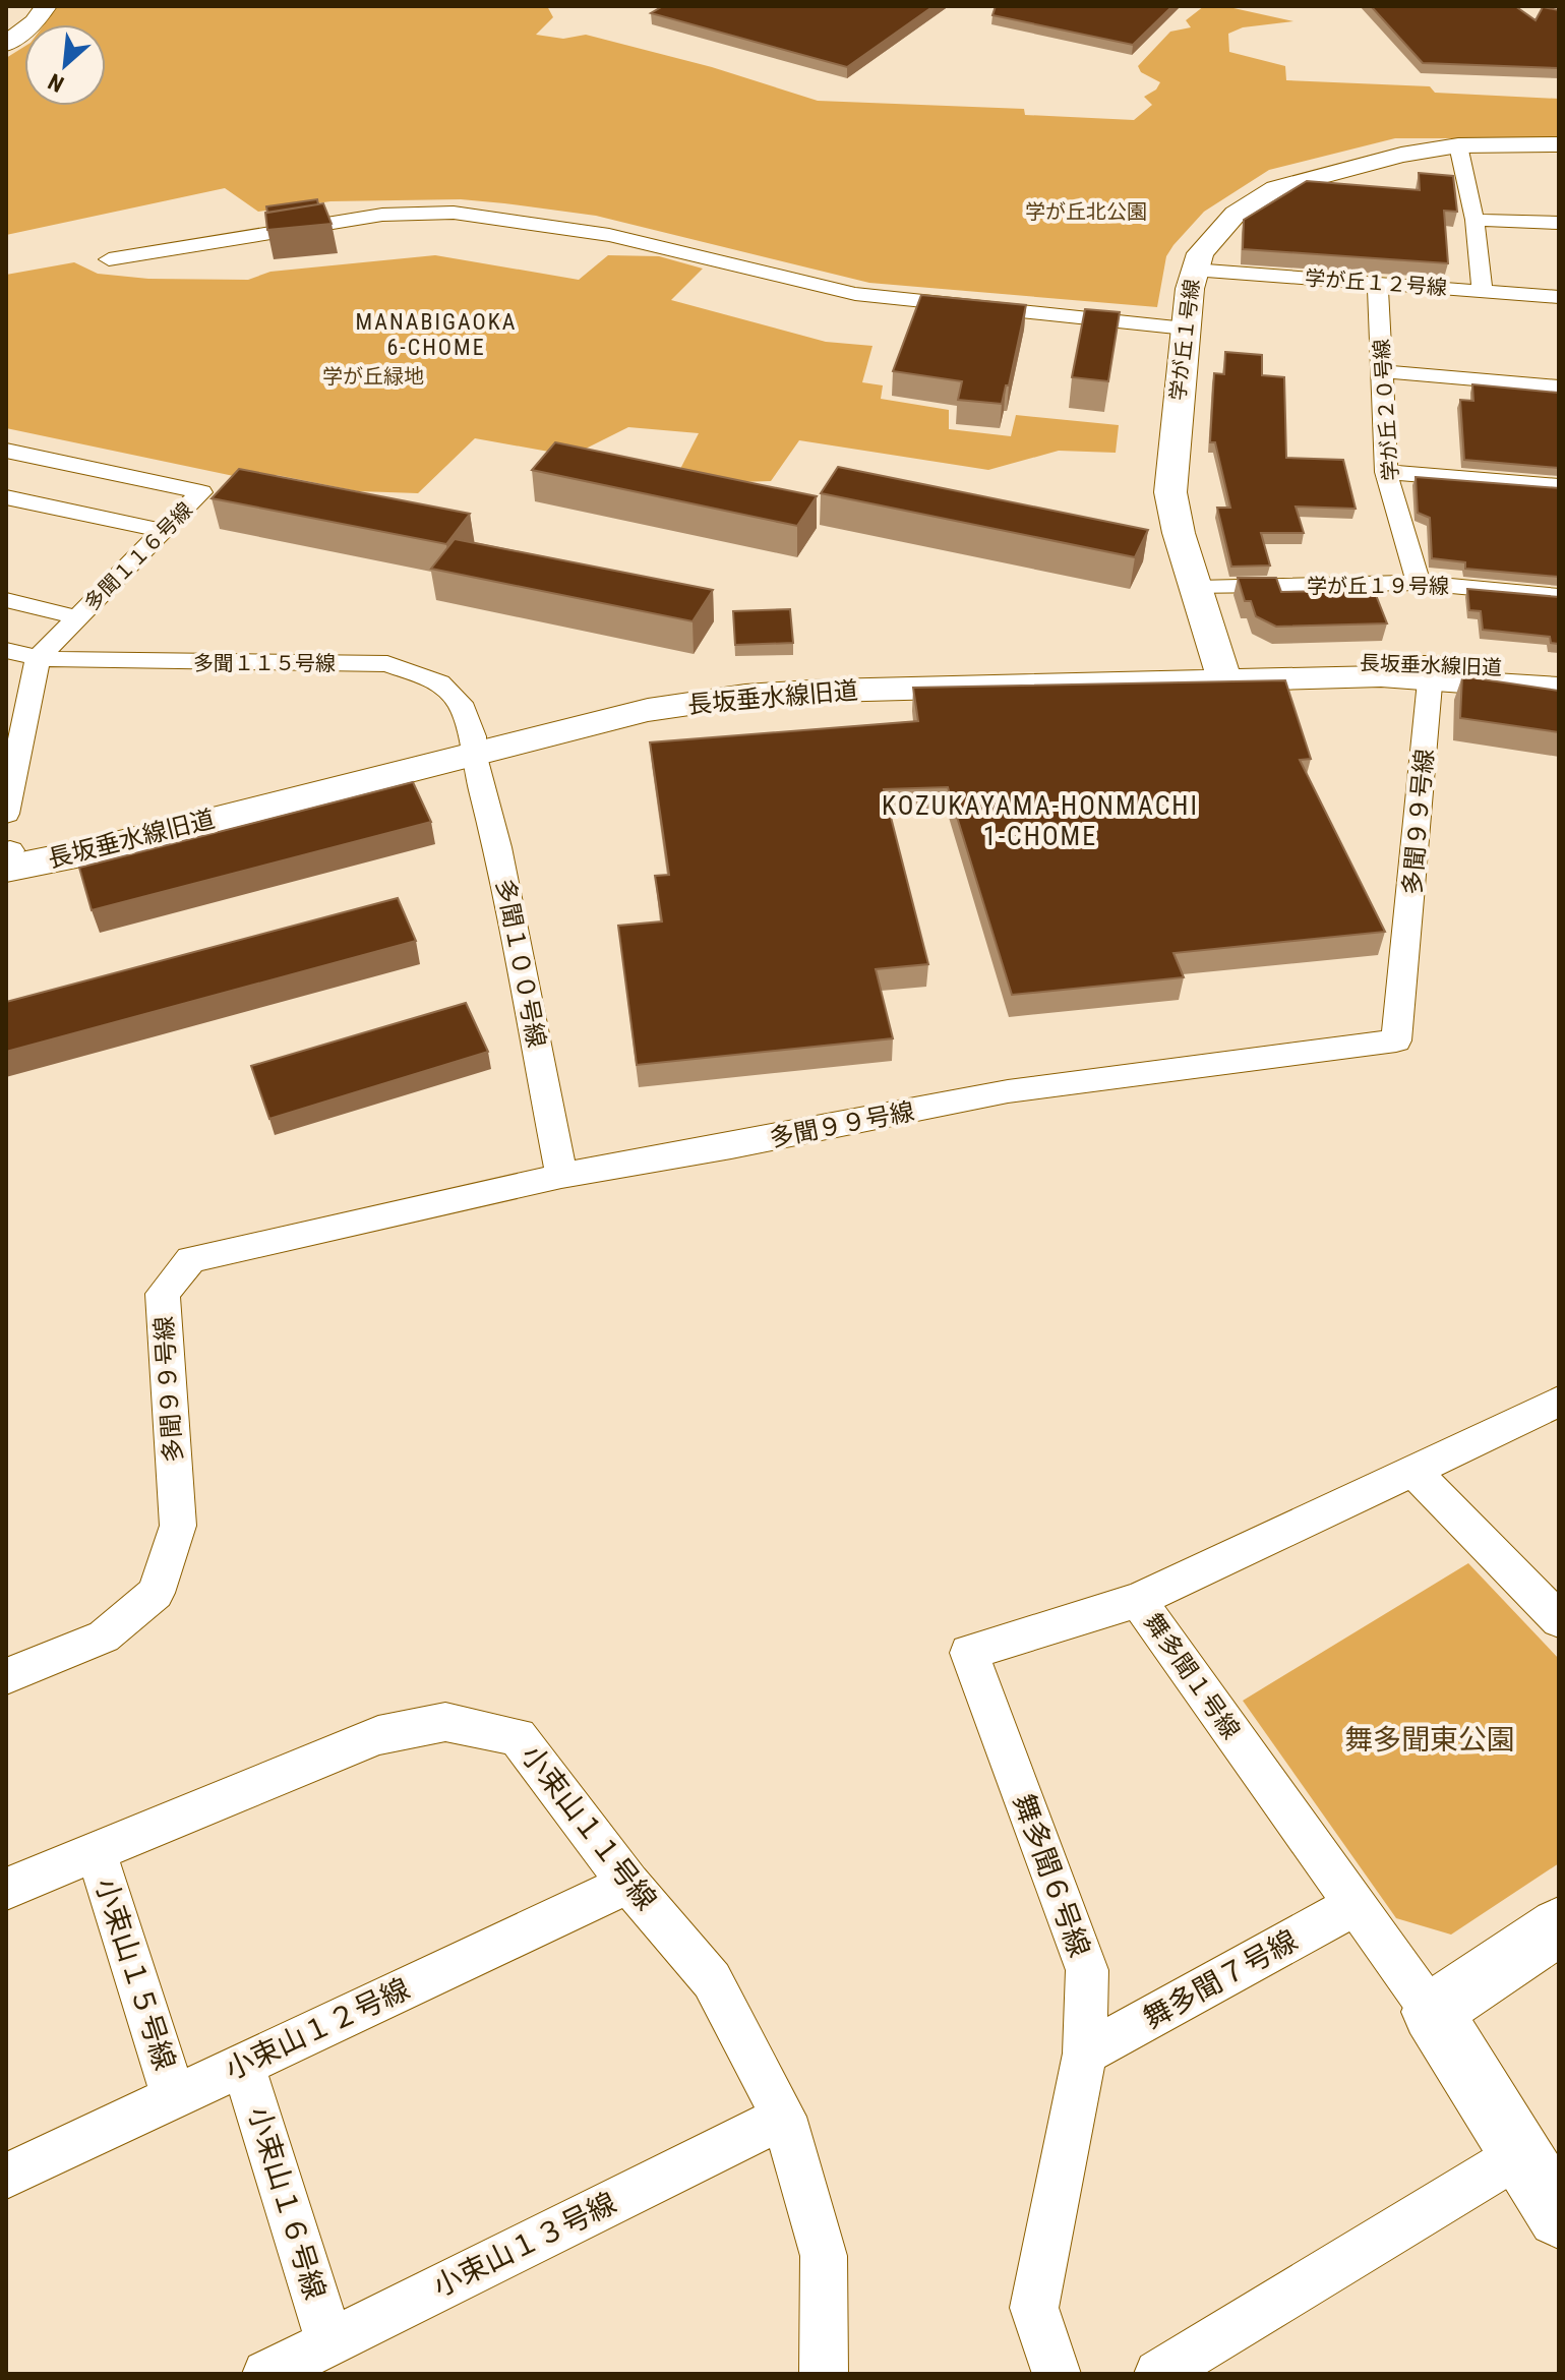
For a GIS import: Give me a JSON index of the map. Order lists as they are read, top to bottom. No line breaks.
{"streets":{"street":["学が丘１２号線","学が丘１号線","学が丘２０号線","多聞１１６号線","学が丘１９号線","多聞１１５号線","長坂垂水線旧道","多聞９９号線","多聞１００号線","舞多聞１号線","小束山１１号線","舞多聞６号線","小束山１５号線","舞多聞７号線","小束山１２号線","小束山１６号線","小束山１３号線"]},"crossings":[["学が丘１２号線","学が丘１号線"],["学が丘１２号線","学が丘２０号線"],["学が丘１号線","学が丘１９号線"],["学が丘１号線","長坂垂水線旧道"],["学が丘２０号線","学が丘１９号線"],["多聞１１６号線","多聞１１５号線"],["多聞１１５号線","長坂垂水線旧道"],["多聞１１５号線","多聞１００号線"],["長坂垂水線旧道","多聞９９号線"],["長坂垂水線旧道","多聞１００号線"],["多聞９９号線","多聞１００号線"],["舞多聞１号線","舞多聞６号線"],["舞多聞１号線","舞多聞７号線"],["小束山１１号線","小束山１５号線"],["小束山１１号線","小束山１２号線"],["小束山１１号線","小束山１３号線"],["舞多聞６号線","舞多聞７号線"],["小束山１５号線","小束山１２号線"],["小束山１２号線","小束山１６号線"],["小束山１６号線","小束山１３号線"]],"districts":["MANABIGAOKA 6-CHOME","KOZUKAYAMA-HONMACHI 1-CHOME"],"parks":["学が丘北公園","学が丘緑地","舞多聞東公園"],"north":"bottom left"}
